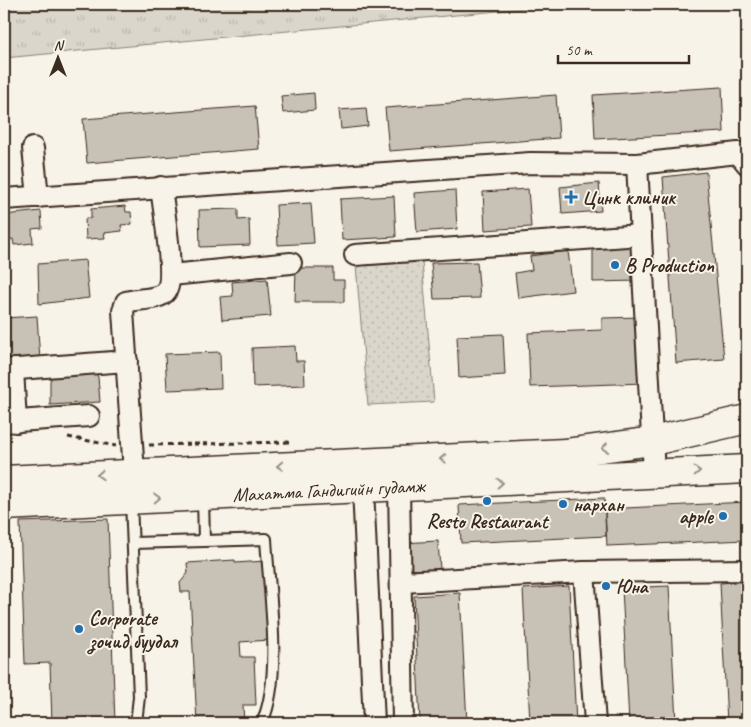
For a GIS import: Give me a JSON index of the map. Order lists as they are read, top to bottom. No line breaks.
{"streets":{"main road":["Махатма Гандигийн гудамж"]},"places":{"health":["Цинк клиник"],"other":["B Production","Resto Restaurant","нархан","apple","Юна","Corporate зочид буудал"]},"scale_bar":"50 m","north":"top"}
